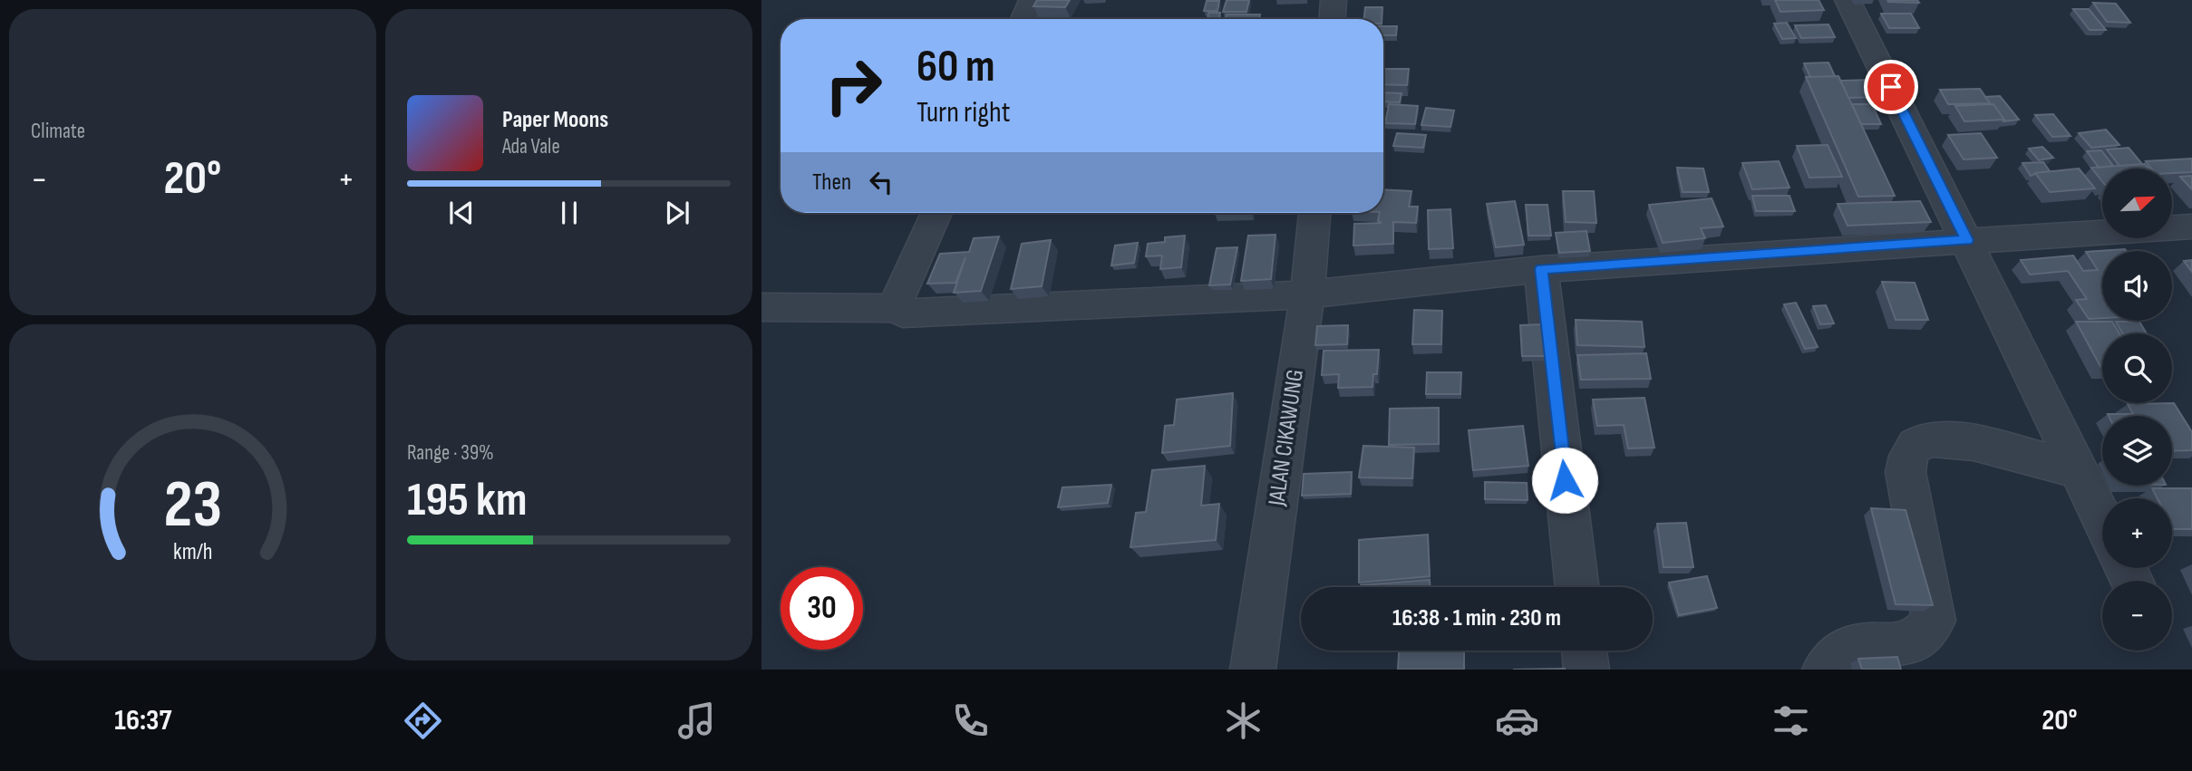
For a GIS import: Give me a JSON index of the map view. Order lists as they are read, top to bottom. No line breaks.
{"streets":{"street":["JALAN CIKAWUNG"]},"north":"top right","page":{"tile":["Climate",["Range · 39%","195 km"]],"turn":["60 m","Turn right"],"song":["Paper Moons","Ada Vale"],"then":"Then","heat":["−","20°","+"],"map_buttons":["+","−"],"limit":"30","trip":"16:38 · 1 min · 230 m","tabs":["16:37","20°"],"gauge":["23","km/h"]}}
